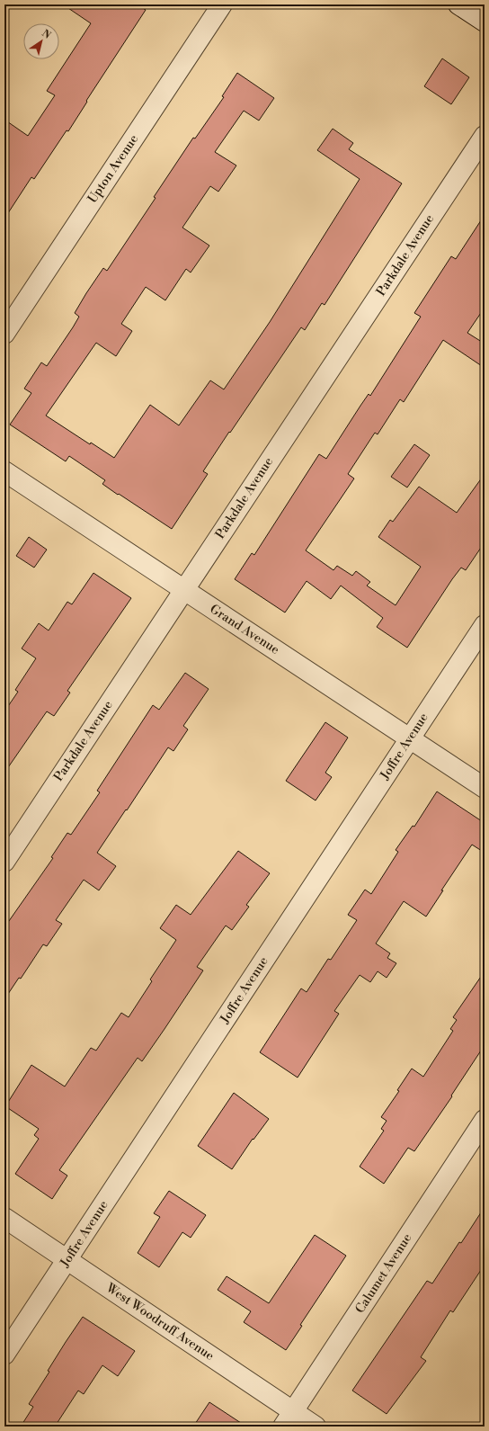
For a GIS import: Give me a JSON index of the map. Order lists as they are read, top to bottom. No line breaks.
{"streets":{"street":["Upton Avenue","Parkdale Avenue","Grand Avenue","Joffre Avenue","Calumet Avenue","West Woodruff Avenue"]},"crossings":[["Parkdale Avenue","Grand Avenue"],["Grand Avenue","Joffre Avenue"],["Joffre Avenue","West Woodruff Avenue"],["Calumet Avenue","West Woodruff Avenue"]],"north":"top right"}
